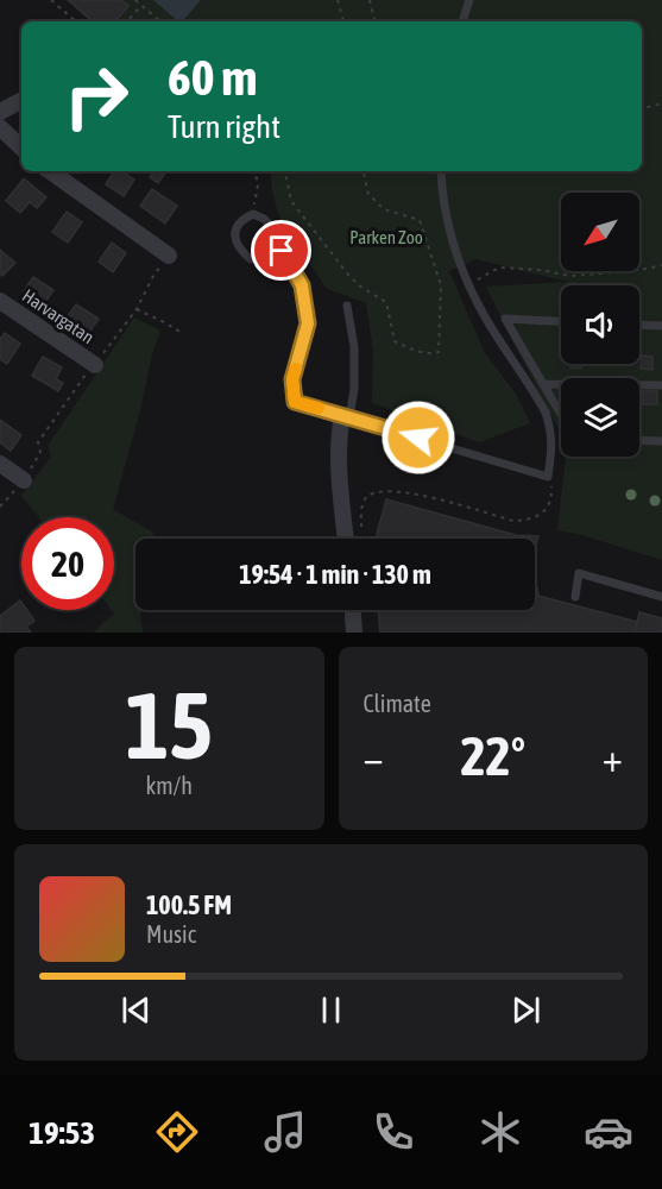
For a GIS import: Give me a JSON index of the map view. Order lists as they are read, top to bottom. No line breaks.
{"streets":{"street":["Harvargatan"]},"parks":["Parken Zoo"],"north":"bottom left","page":{"turn":["60 m","Turn right"],"limit":"20","trip":"19:54 · 1 min · 130 m","tile":[["15","km/h"],"Climate"],"heat":["−","22°","+"],"song":["100.5 FM","Music"],"tabs":"19:53"}}
